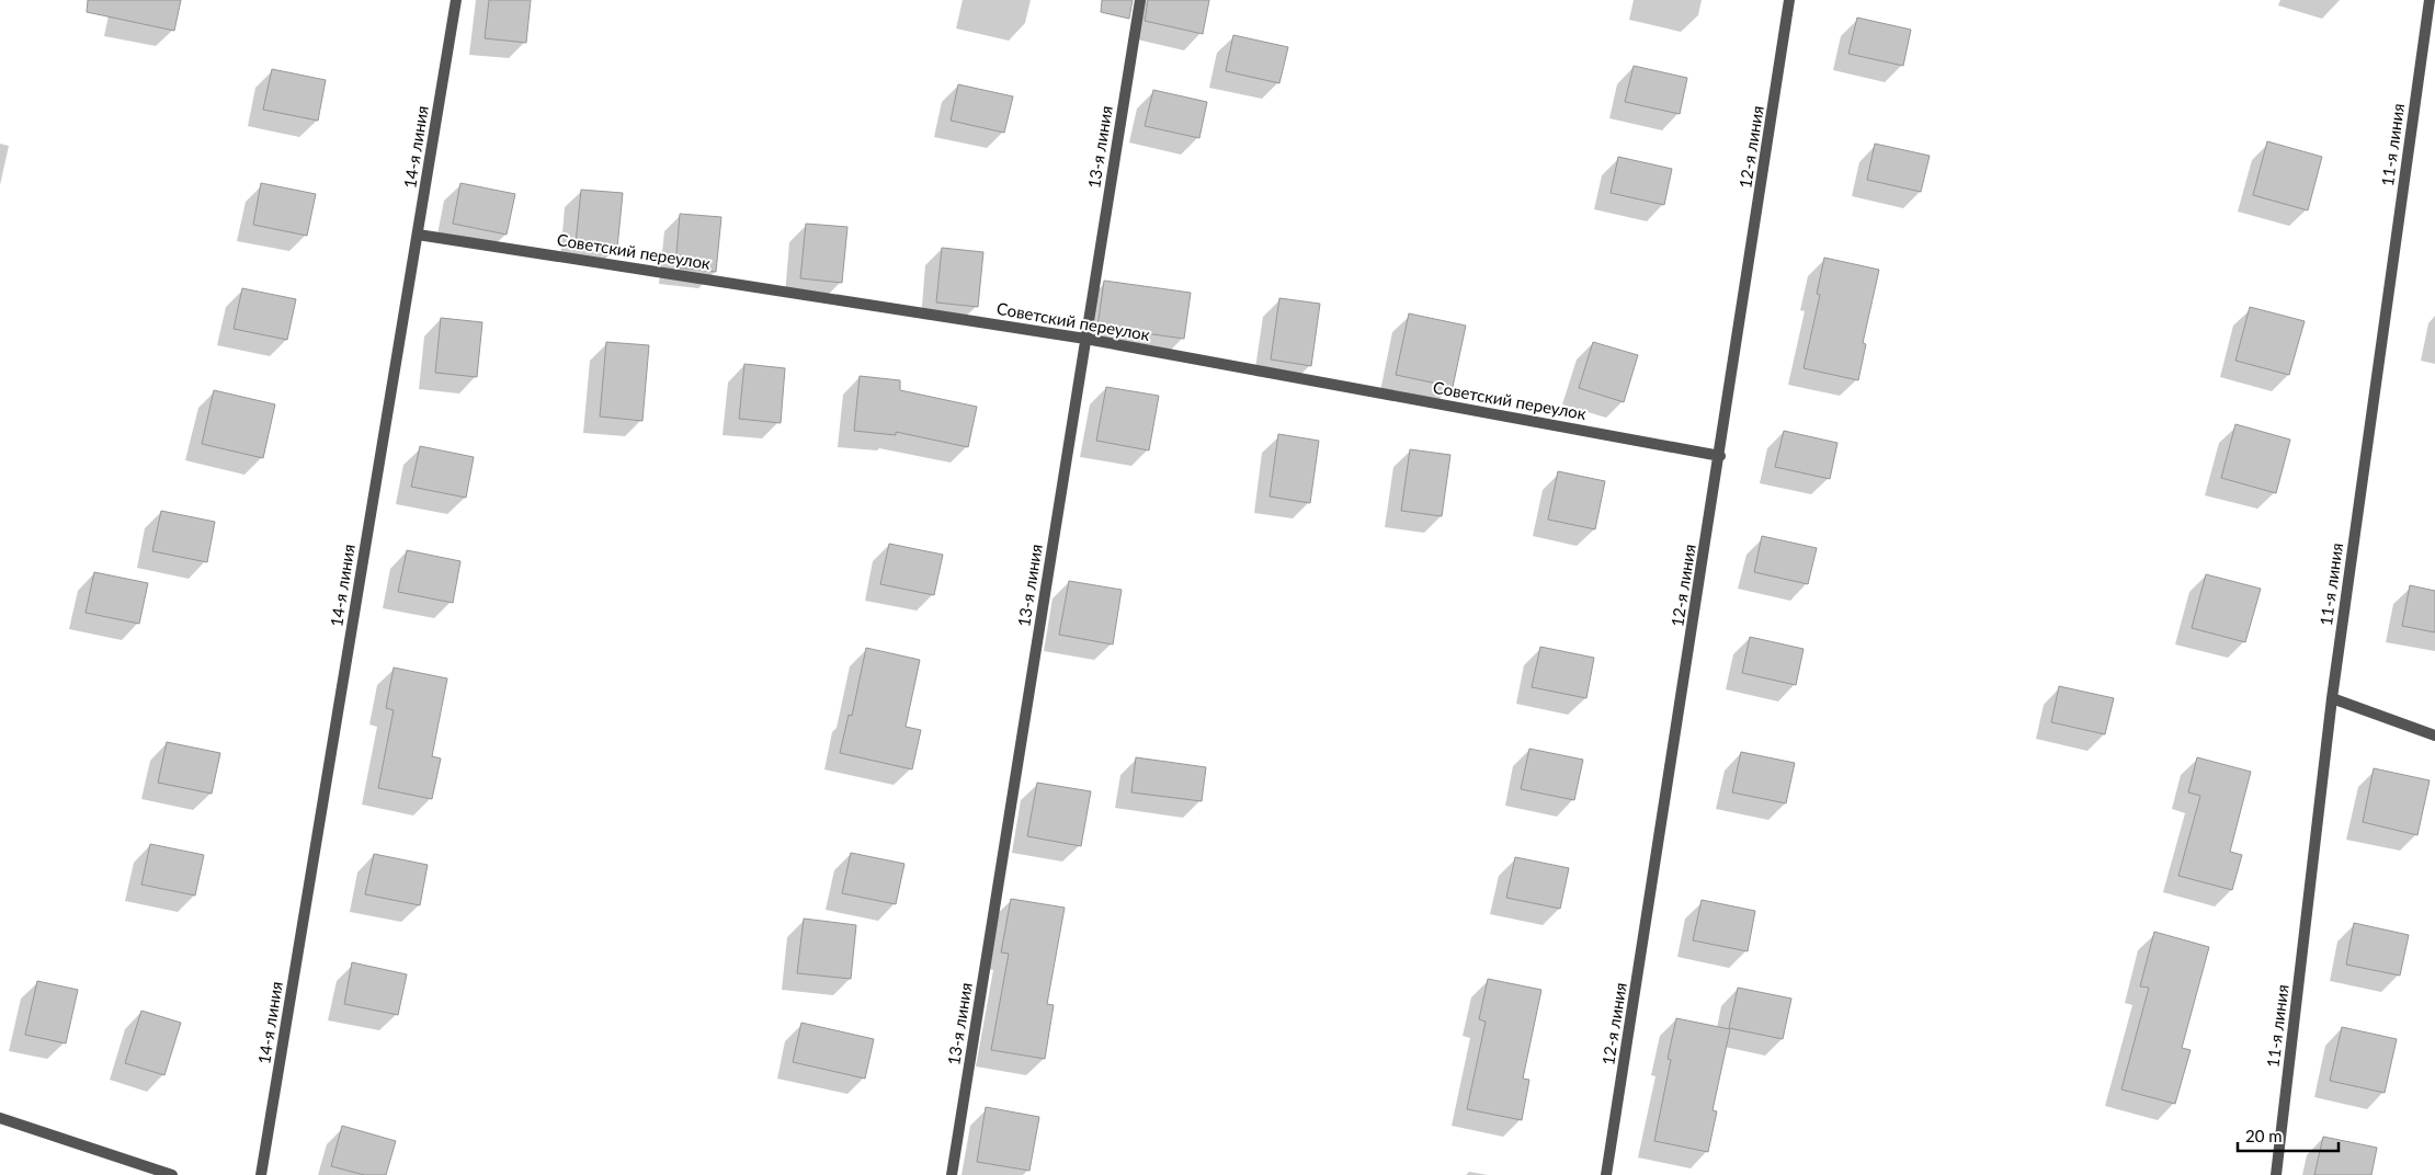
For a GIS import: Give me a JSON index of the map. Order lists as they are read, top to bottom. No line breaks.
{"streets":{"street":["11-я линия","14-я линия","13-я линия","12-я линия","Советский переулок"]},"crossings":[["14-я линия","Советский переулок"],["13-я линия","Советский переулок"],["12-я линия","Советский переулок"]],"scale_bar":"20 m"}
